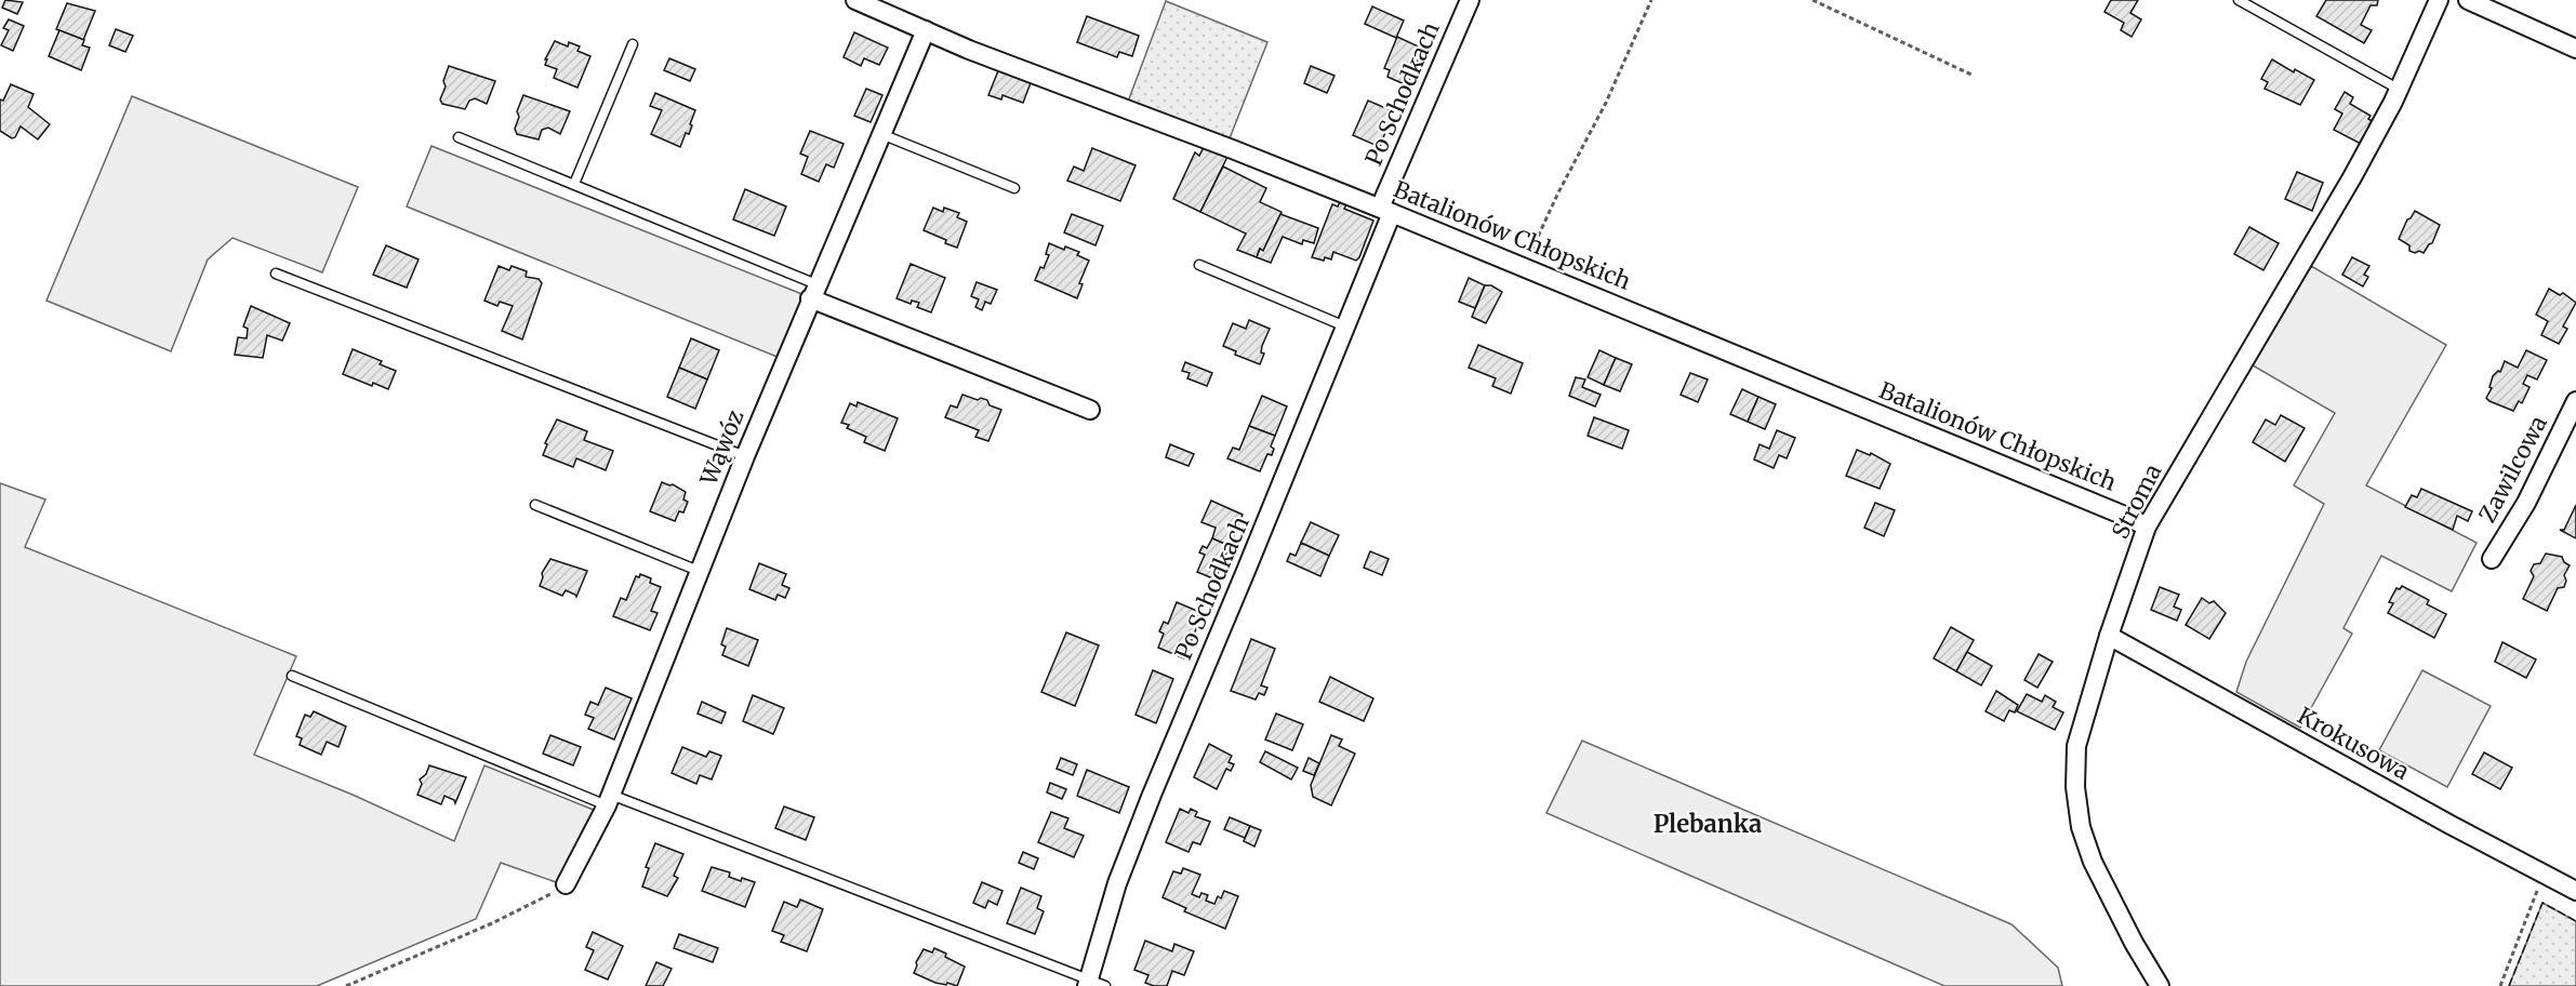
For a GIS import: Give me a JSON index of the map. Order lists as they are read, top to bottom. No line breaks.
{"streets":{"street":["Po Schodkach","Batalionów Chłopskich","Wąwóz","Zawilcowa","Stroma","Krokusowa"]},"crossings":[["Po Schodkach","Batalionów Chłopskich"],["Batalionów Chłopskich","Wąwóz"],["Batalionów Chłopskich","Stroma"],["Stroma","Krokusowa"]],"districts":["Plebanka"]}
